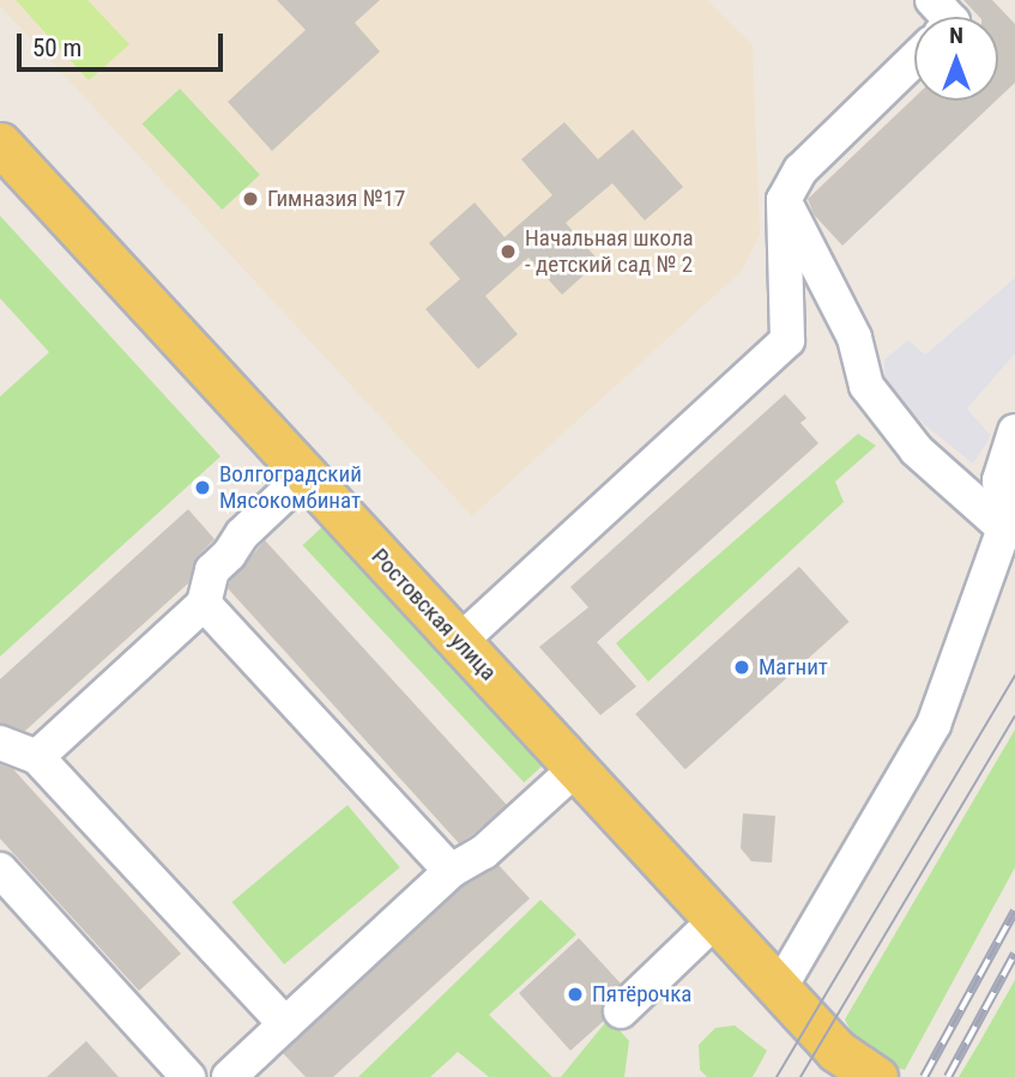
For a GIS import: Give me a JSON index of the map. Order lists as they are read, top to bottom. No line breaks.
{"streets":{"main road":["Ростовская улица"]},"places":["Гимназия №17","Начальная школа - детский сад № 2","Волгоградский Мясокомбинат","Магнит","Пятёрочка"],"scale_bar":"50 m","north":"top"}
